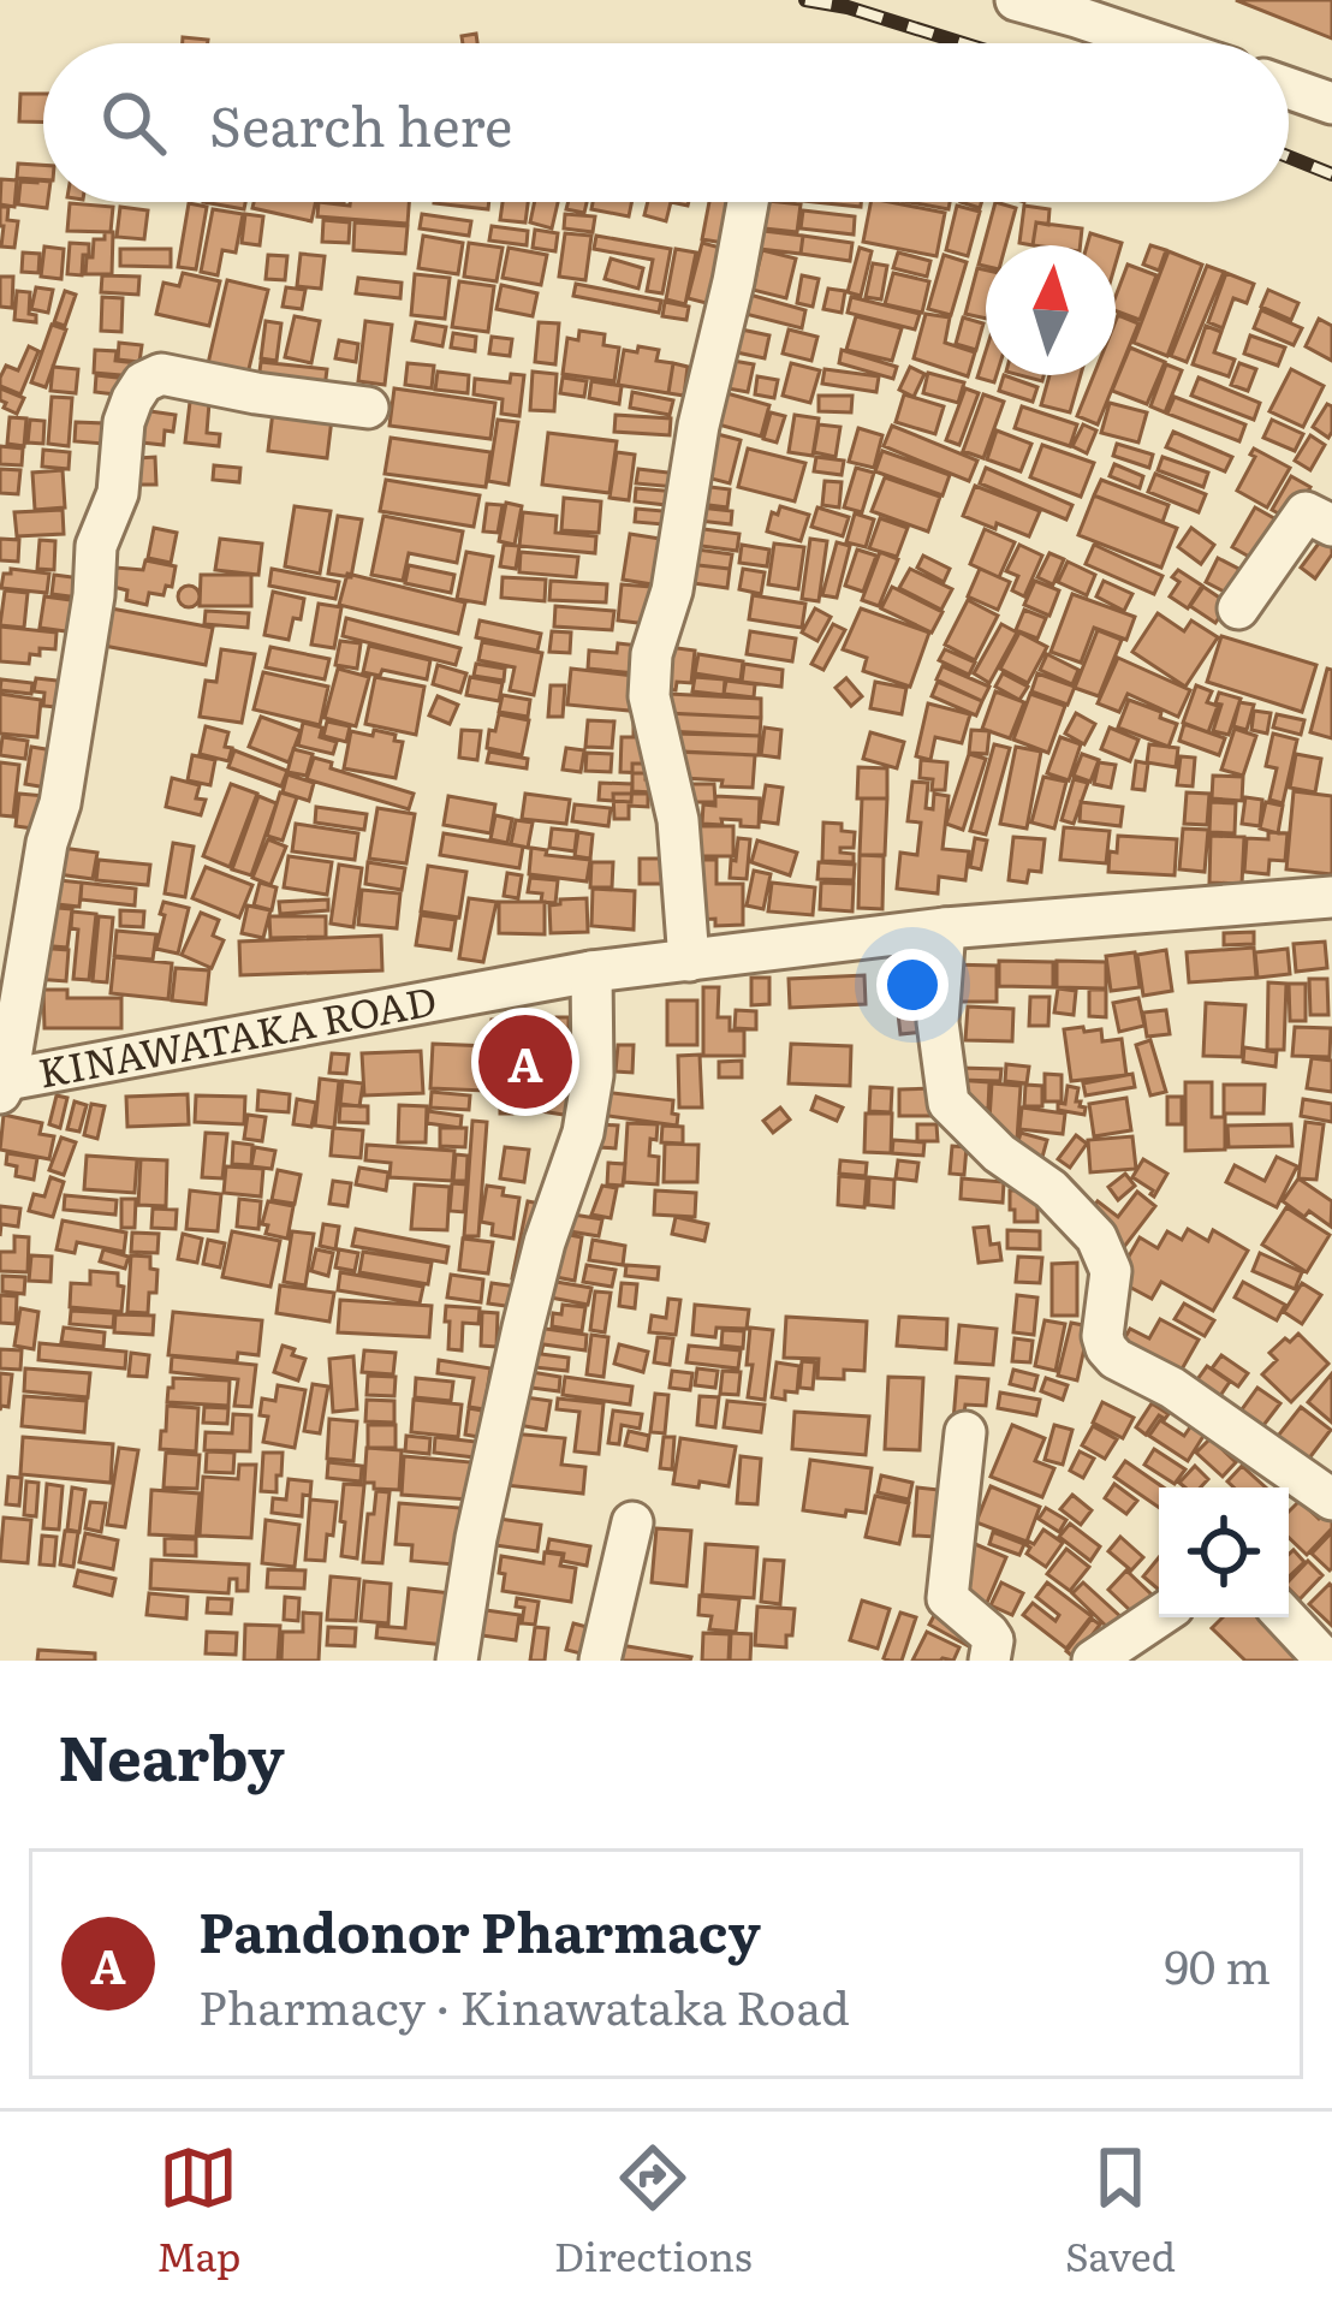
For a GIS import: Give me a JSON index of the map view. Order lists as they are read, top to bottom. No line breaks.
{"streets":{"street":["KINAWATAKA ROAD"]},"north":"top","page":{"search":"Search here","pins":"A","heading":"Nearby","list":[{"mark":"A","name":"Pandonor Pharmacy","note":"Pharmacy · Kinawataka Road","value":"90 m"}],"nav":["Map","Directions","Saved"]}}
